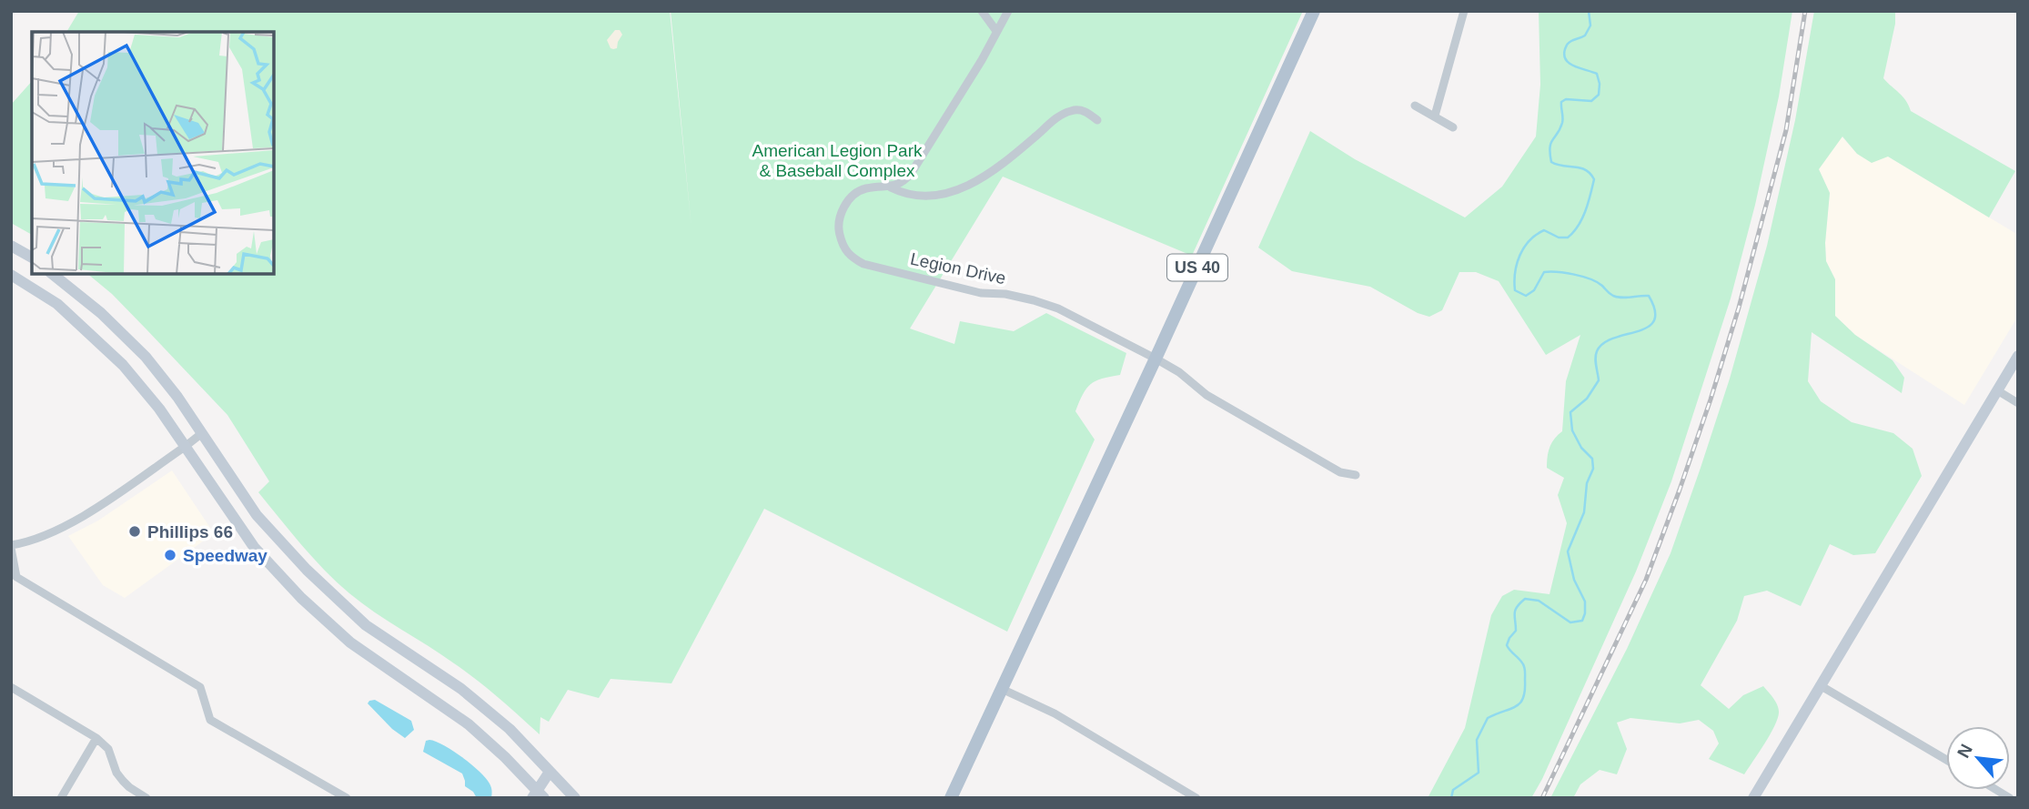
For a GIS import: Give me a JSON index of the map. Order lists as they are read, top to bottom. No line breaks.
{"streets":{"main road":["US 40"],"street":["Legion Drive"]},"crossings":[["US 40","Legion Drive"]],"parks":["American Legion Park & Baseball Complex"],"places":["Phillips 66","Speedway"],"north":"top left"}
